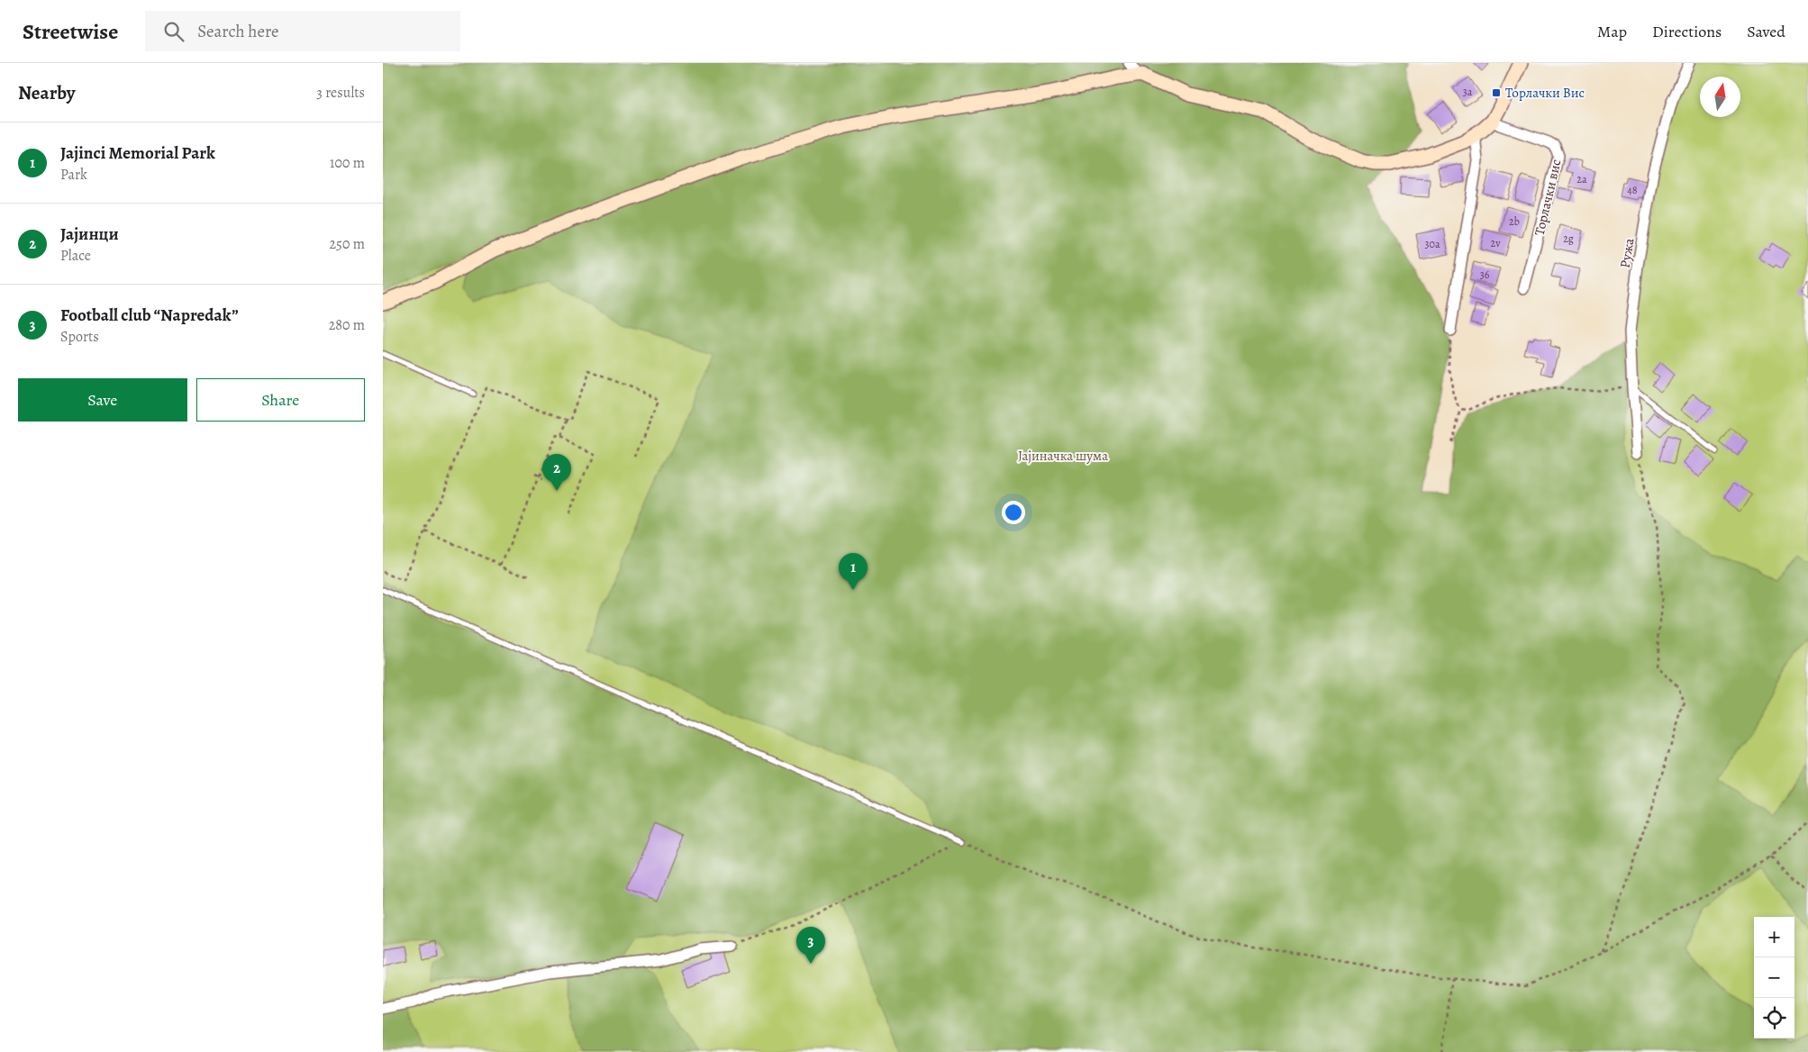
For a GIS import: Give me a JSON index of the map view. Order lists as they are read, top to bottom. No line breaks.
{"streets":{"street":["Торлачки вис","Ружа"]},"parks":["Јајиначка шума"],"places":{"transit":["Торлачки Вис"]},"house_numbers":["3a","2a","48","2b","2g","2v","30a","36"],"north":"top","page":{"header":"Streetwise","search":"Search here","nav":["Map","Directions","Saved"],"heading":["Nearby","3 results"],"list":[{"mark":"1","name":"Jajinci Memorial Park","note":"Park","value":"100 m"},{"mark":"2","name":"Јајинци","note":"Place","value":"250 m"},{"mark":"3","name":"Football club “Napredak”","note":"Sports","value":"280 m"}],"buttons":["Save","Share"],"pins":["2","1","3"],"map_buttons":["+","−"]}}
